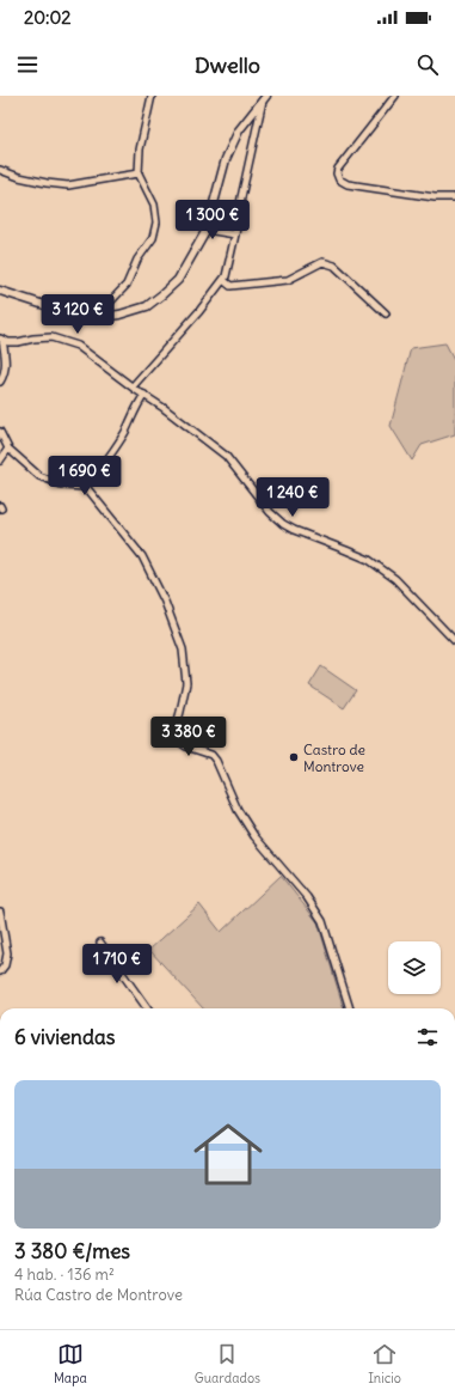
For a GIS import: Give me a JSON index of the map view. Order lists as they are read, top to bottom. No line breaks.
{"places":["Castro de Montrove"],"page":{"status":"20:02","header":"Dwello","price":["1 300 €","3 120 €","1 690 €","1 240 €","3 380 €","1 710 €"],"heading":"6 viviendas","list":[{"name":"3 380 €/mes","note":"4 hab. · 136 m² · Rúa Castro de Montrove"}],"tabs":["Mapa","Guardados","Inicio"]}}
